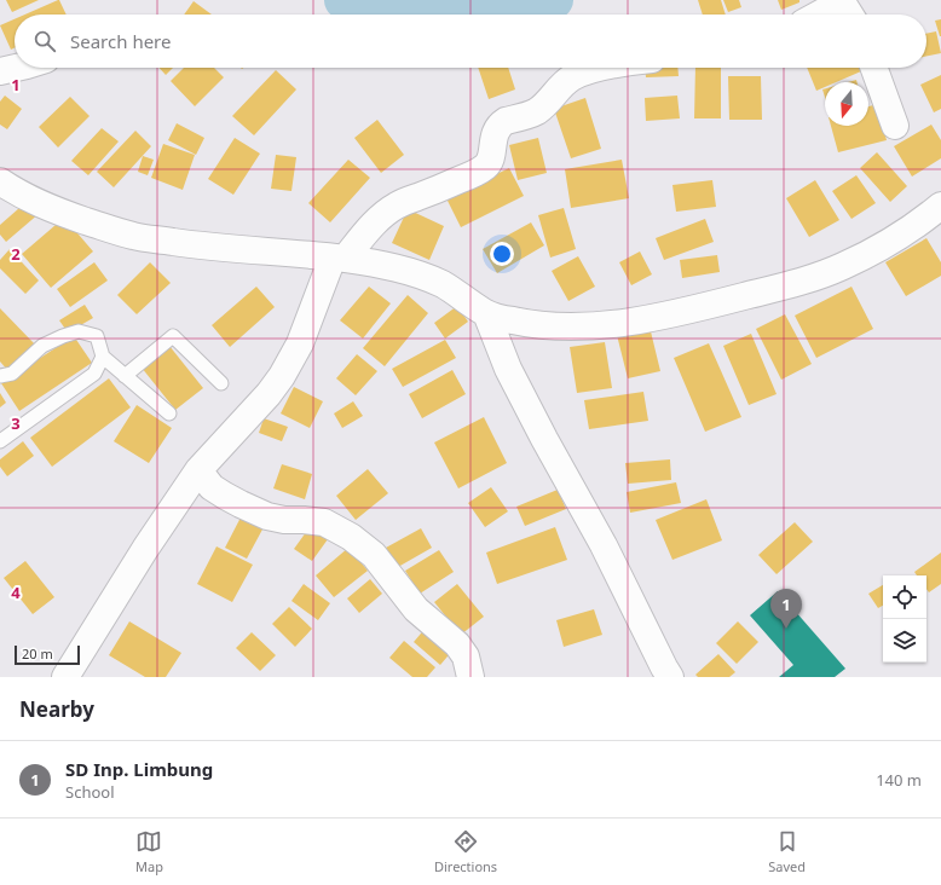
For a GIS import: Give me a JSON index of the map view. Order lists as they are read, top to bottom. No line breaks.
{"scale_bar":"20 m","north":"bottom","page":{"search":"Search here","pins":"1","scale":"20 m","heading":"Nearby","list":[{"mark":"1","name":"SD Inp. Limbung","note":"School","value":"140 m"}],"nav":["Map","Directions","Saved"]},"grid":{"rows":["1","2","3","4"]}}
